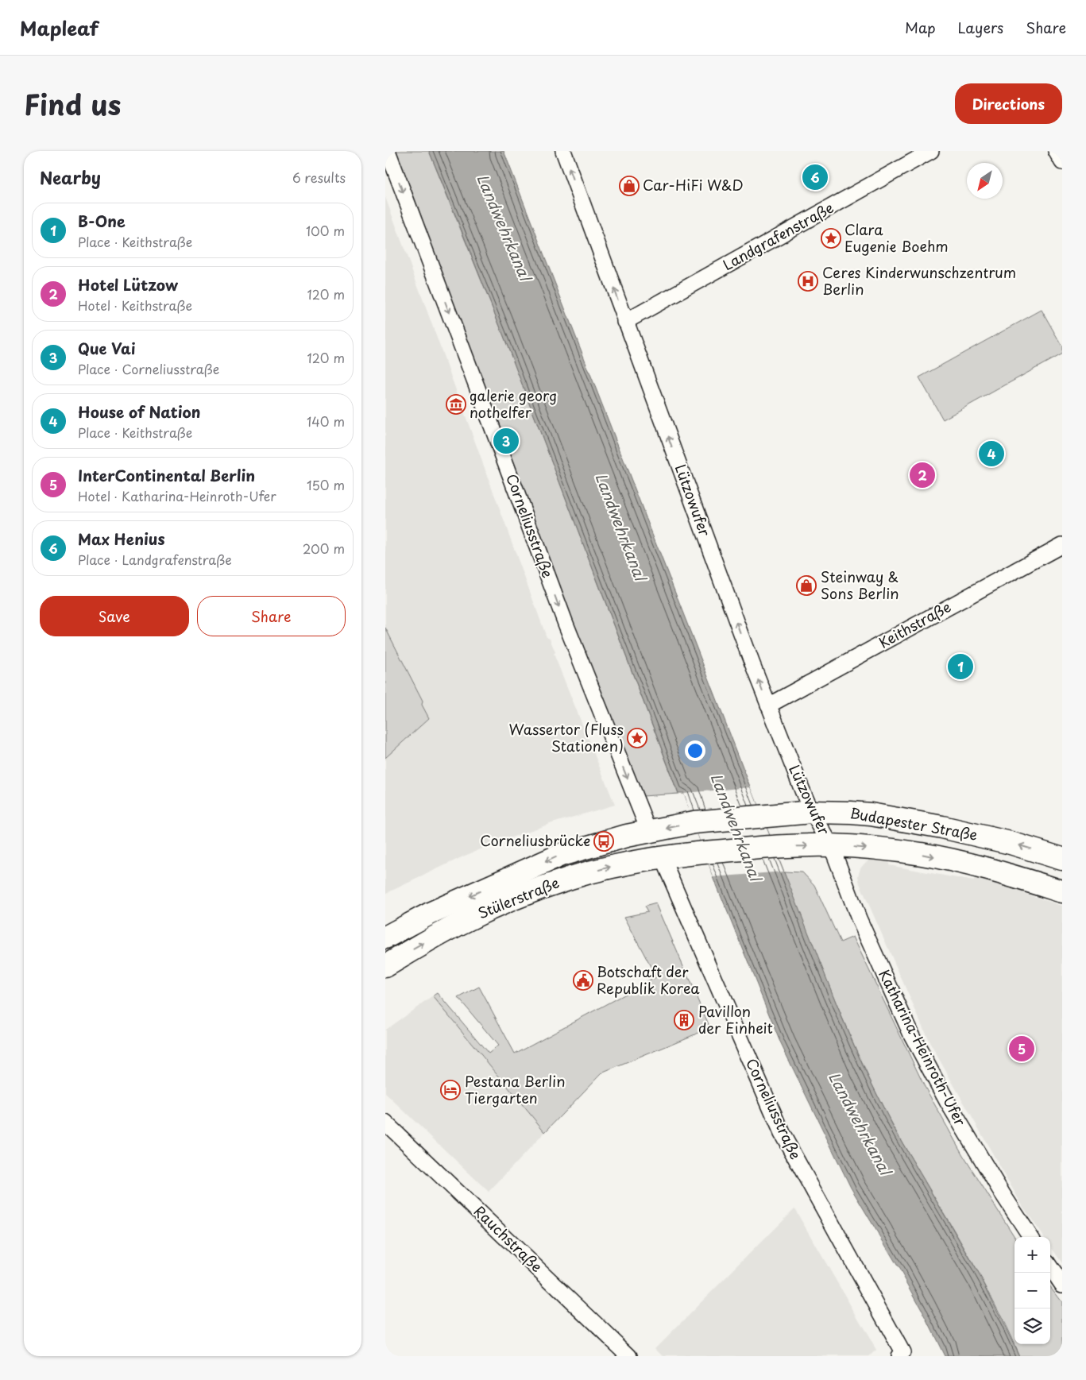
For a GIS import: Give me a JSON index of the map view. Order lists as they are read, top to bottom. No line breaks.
{"streets":{"main road":["Budapester Straße","Stülerstraße"],"street":["Landgrafenstraße","Lützowufer","Corneliusstraße","Keithstraße","Katharina-Heinroth-Ufer","Rauchstraße"]},"crossings":[["Landgrafenstraße","Lützowufer"],["Lützowufer","Keithstraße"],["Lützowufer","Budapester Straße"],["Lützowufer","Katharina-Heinroth-Ufer"],["Corneliusstraße","Stülerstraße"],["Budapester Straße","Stülerstraße"],["Budapester Straße","Katharina-Heinroth-Ufer"]],"one_way":["Lützowufer","Corneliusstraße"],"water":["Landwehrkanal"],"places":{"shop":["Car-HiFi W&D","Steinway & Sons Berlin"],"place":["Clara Eugenie Boehm","Wassertor (Fluss Stationen)"],"hospital":["Ceres Kinderwunschzentrum Berlin"],"museum":["galerie georg nothelfer"],"bus stop":["Corneliusbrücke"],"public building":["Botschaft der Republik Korea"],"building":["Pavillon der Einheit"],"hotel":["Pestana Berlin Tiergarten"]},"north":"bottom left","page":{"header":"Mapleaf","nav":["Map","Layers","Share"],"title":"Find us","buttons":["Directions",["Save","Share"]],"heading":["Nearby","6 results"],"pins":["6","3","4","2","1","5"],"list":[{"mark":"1","name":"B-One","note":"Place · Keithstraße","value":"100 m"},{"mark":"2","name":"Hotel Lützow","note":"Hotel · Keithstraße","value":"120 m"},{"mark":"3","name":"Que Vai","note":"Place · Corneliusstraße","value":"120 m"},{"mark":"4","name":"House of Nation","note":"Place · Keithstraße","value":"140 m"},{"mark":"5","name":"InterContinental Berlin","note":"Hotel · Katharina-Heinroth-Ufer","value":"150 m"},{"mark":"6","name":"Max Henius","note":"Place · Landgrafenstraße","value":"200 m"}],"map_buttons":["+","−"]}}
